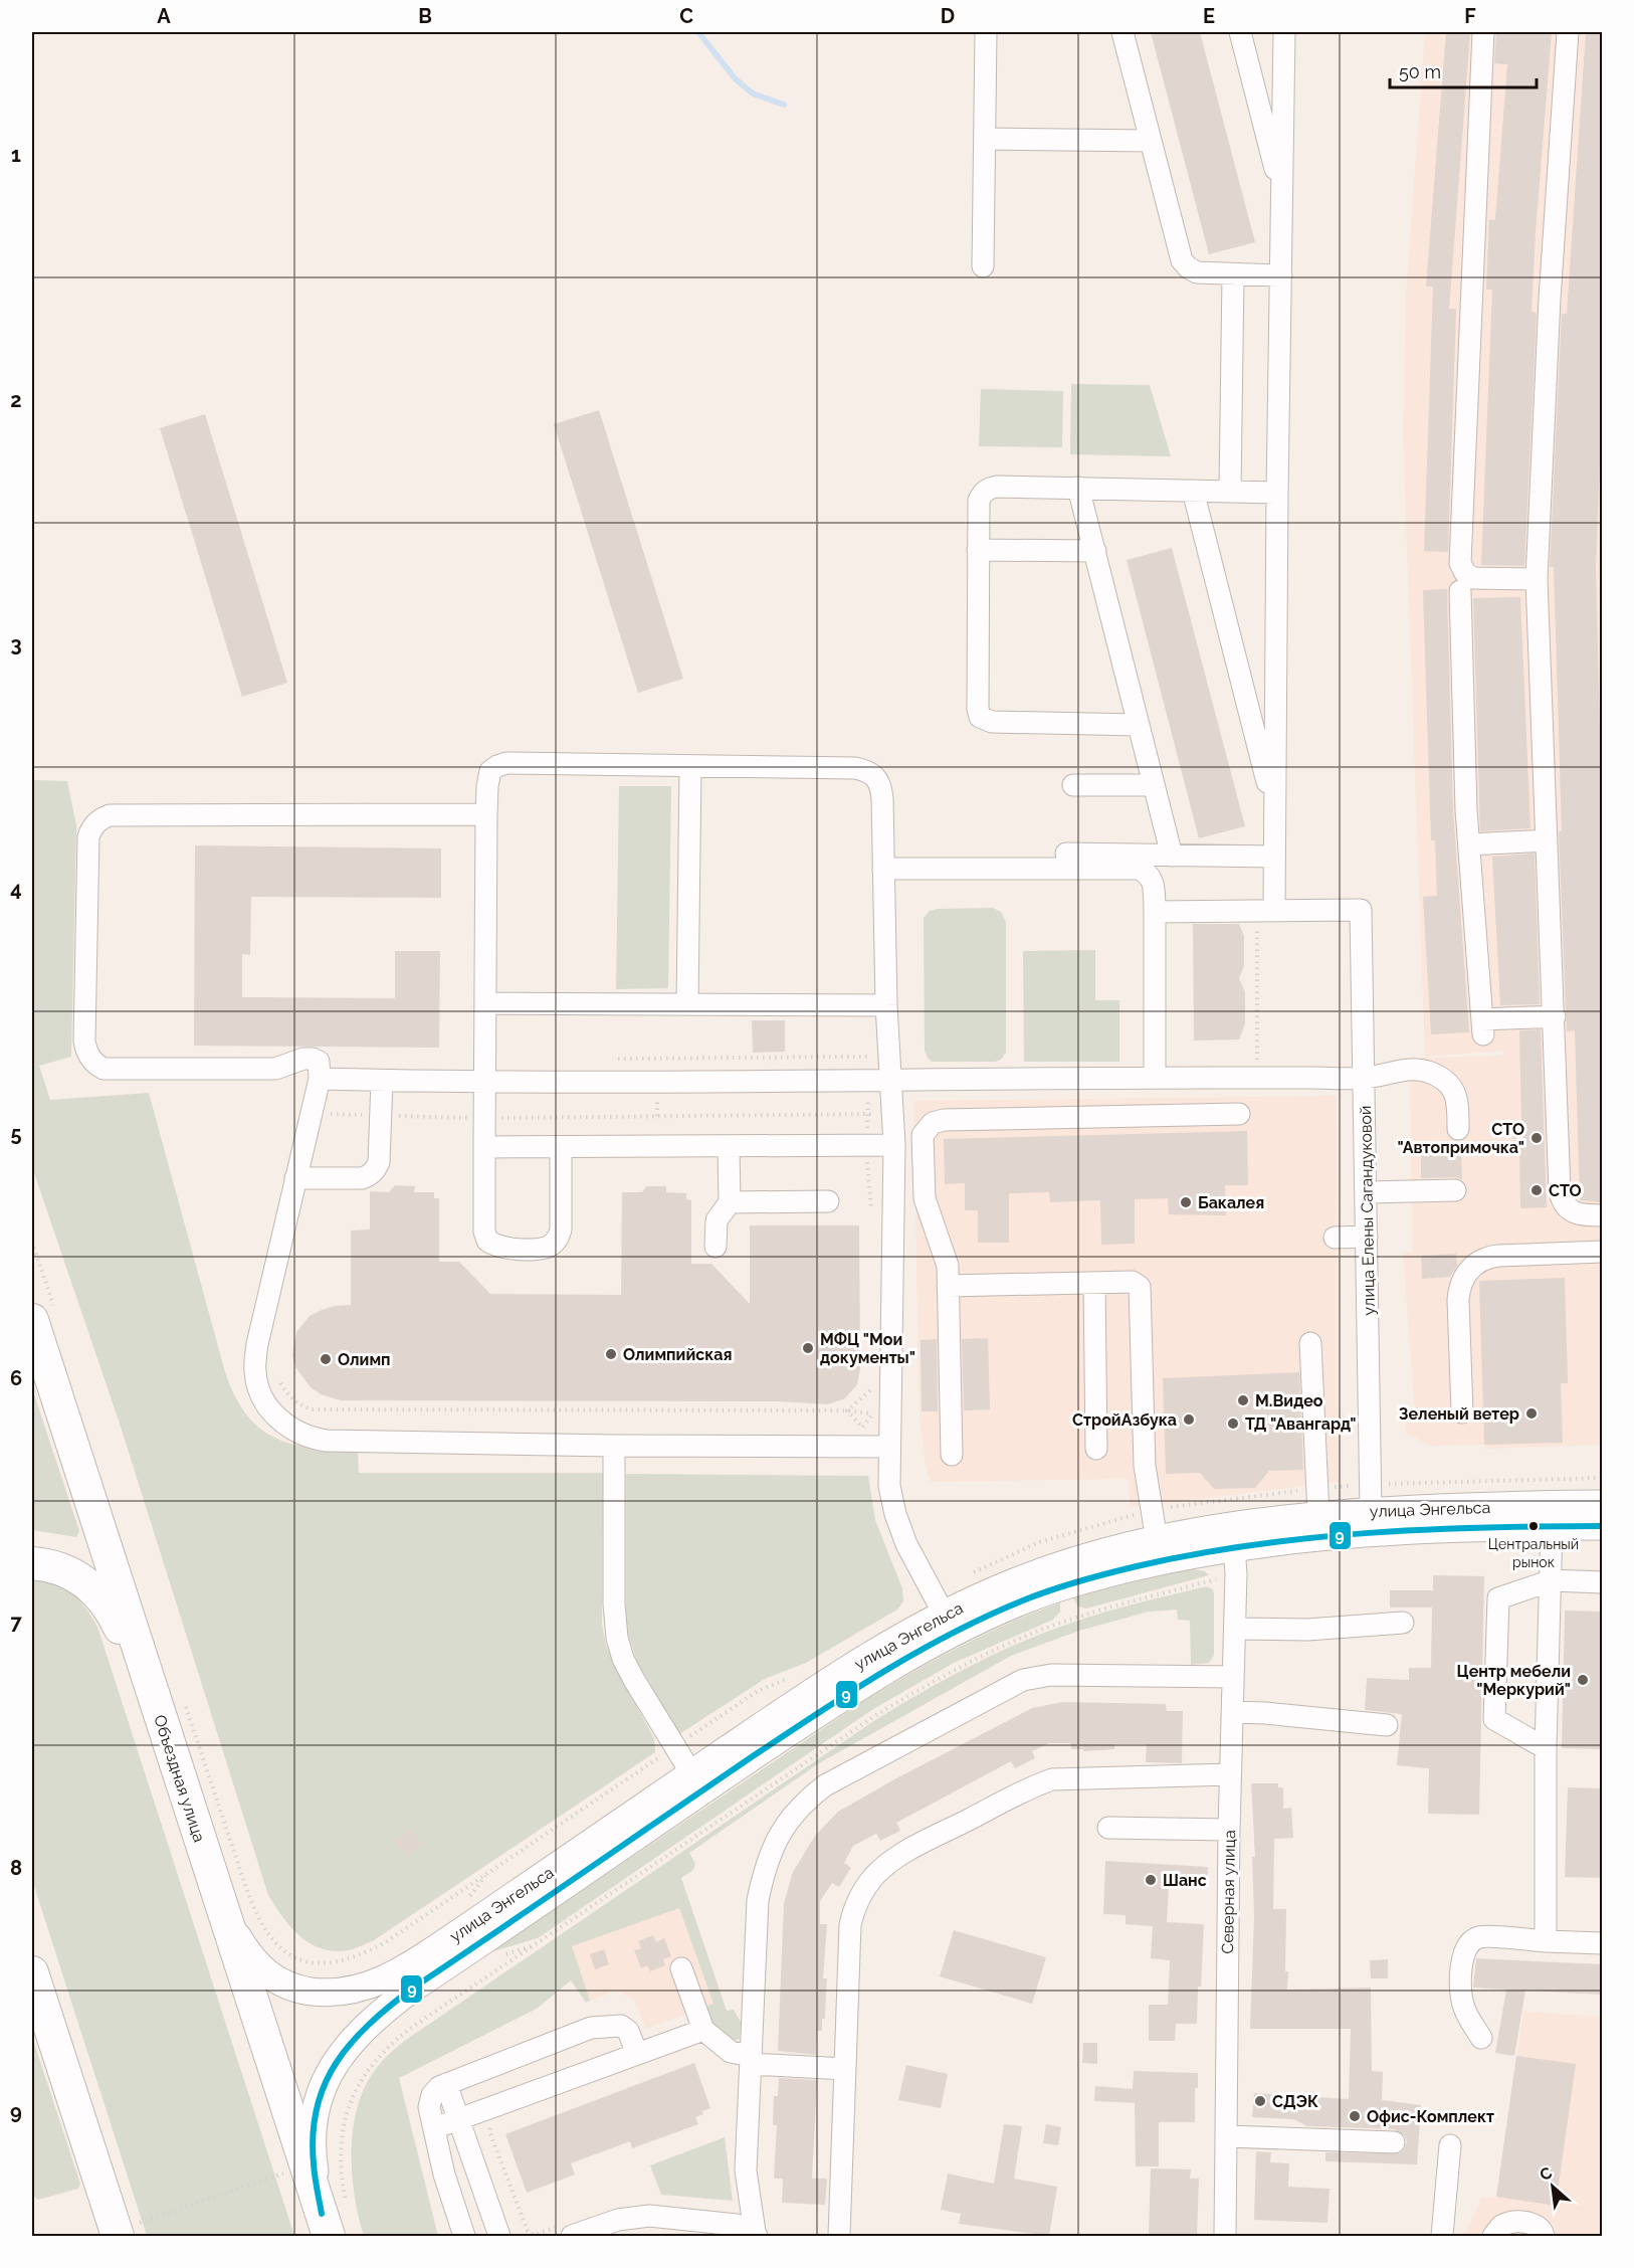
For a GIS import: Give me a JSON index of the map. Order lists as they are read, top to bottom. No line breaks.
{"streets":{"highway":["Объездная улица"],"main road":["улица Энгельса"],"street":["улица Елены Сагандуковой","Северная улица"]},"crossings":[["улица Елены Сагандуковой","улица Энгельса"],["улица Энгельса","Объездная улица"],["улица Энгельса","Северная улица"]],"places":["СТО \"Автопримочка\"","СТО","Бакалея","МФЦ \"Мои документы\"","Олимпийская","Олимп","М.Видео","Зеленый ветер","СтройАзбука","ТД \"Авангард\"","Центральный рынок","Центр мебели \"Меркурий\"","Шанс","СДЭК","Офис-Комплект"],"lines":["transit line 9"],"scale_bar":"50 m","north":"top left","grid":{"columns":["A","B","C","D","E","F"],"rows":["1","2","3","4","5","6","7","8","9"]}}
